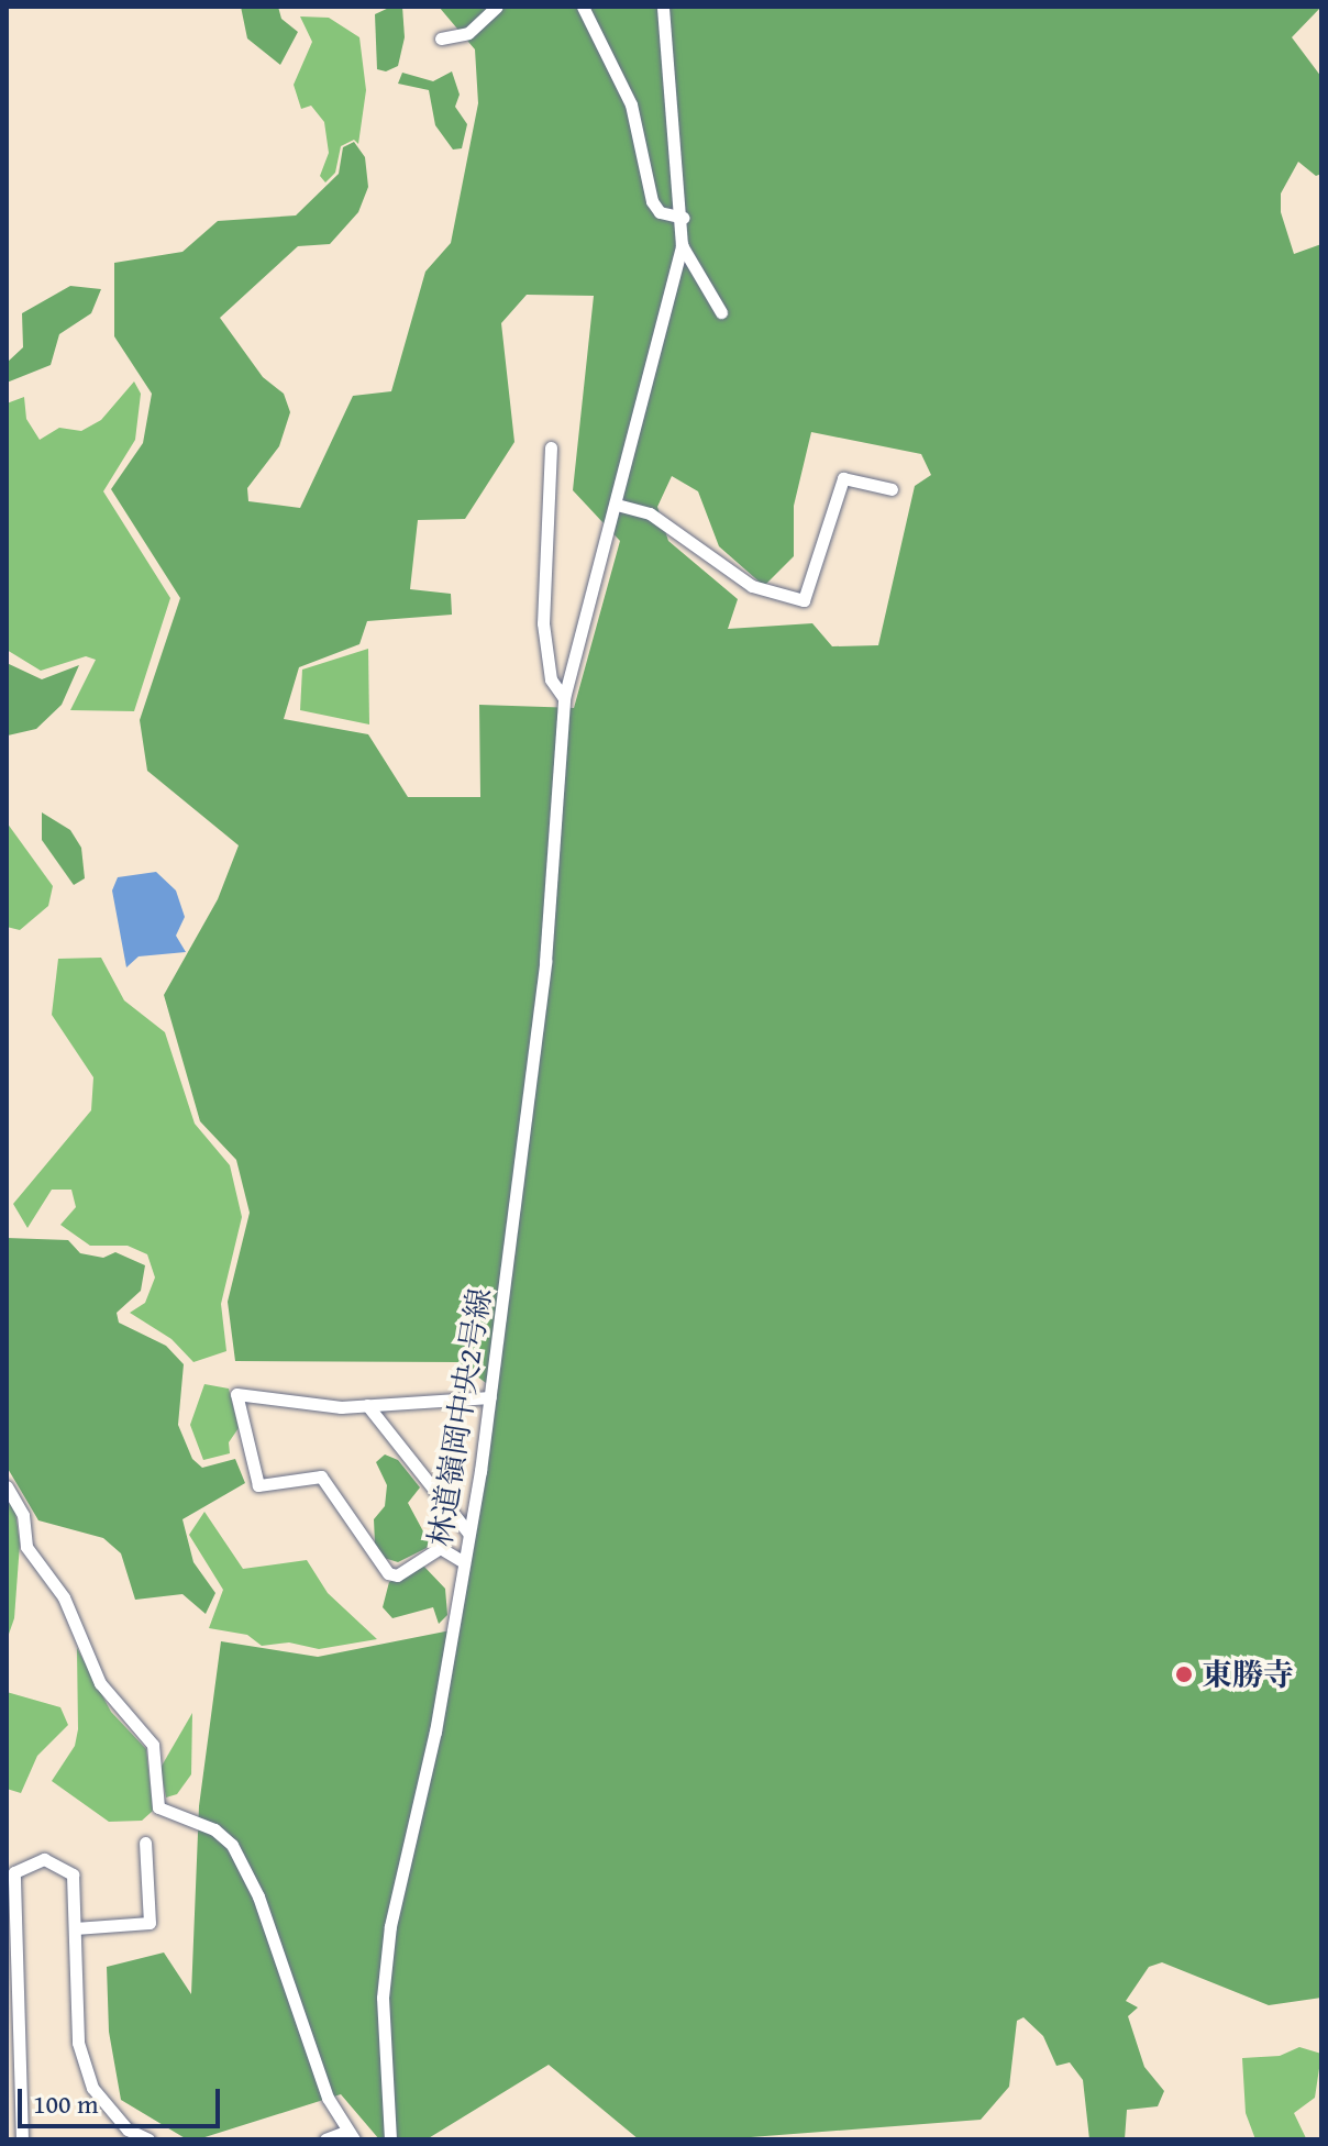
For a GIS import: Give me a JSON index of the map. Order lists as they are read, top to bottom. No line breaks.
{"streets":{"street":["林道嶺岡中央2号線"]},"places":["東勝寺"],"scale_bar":"100 m"}
